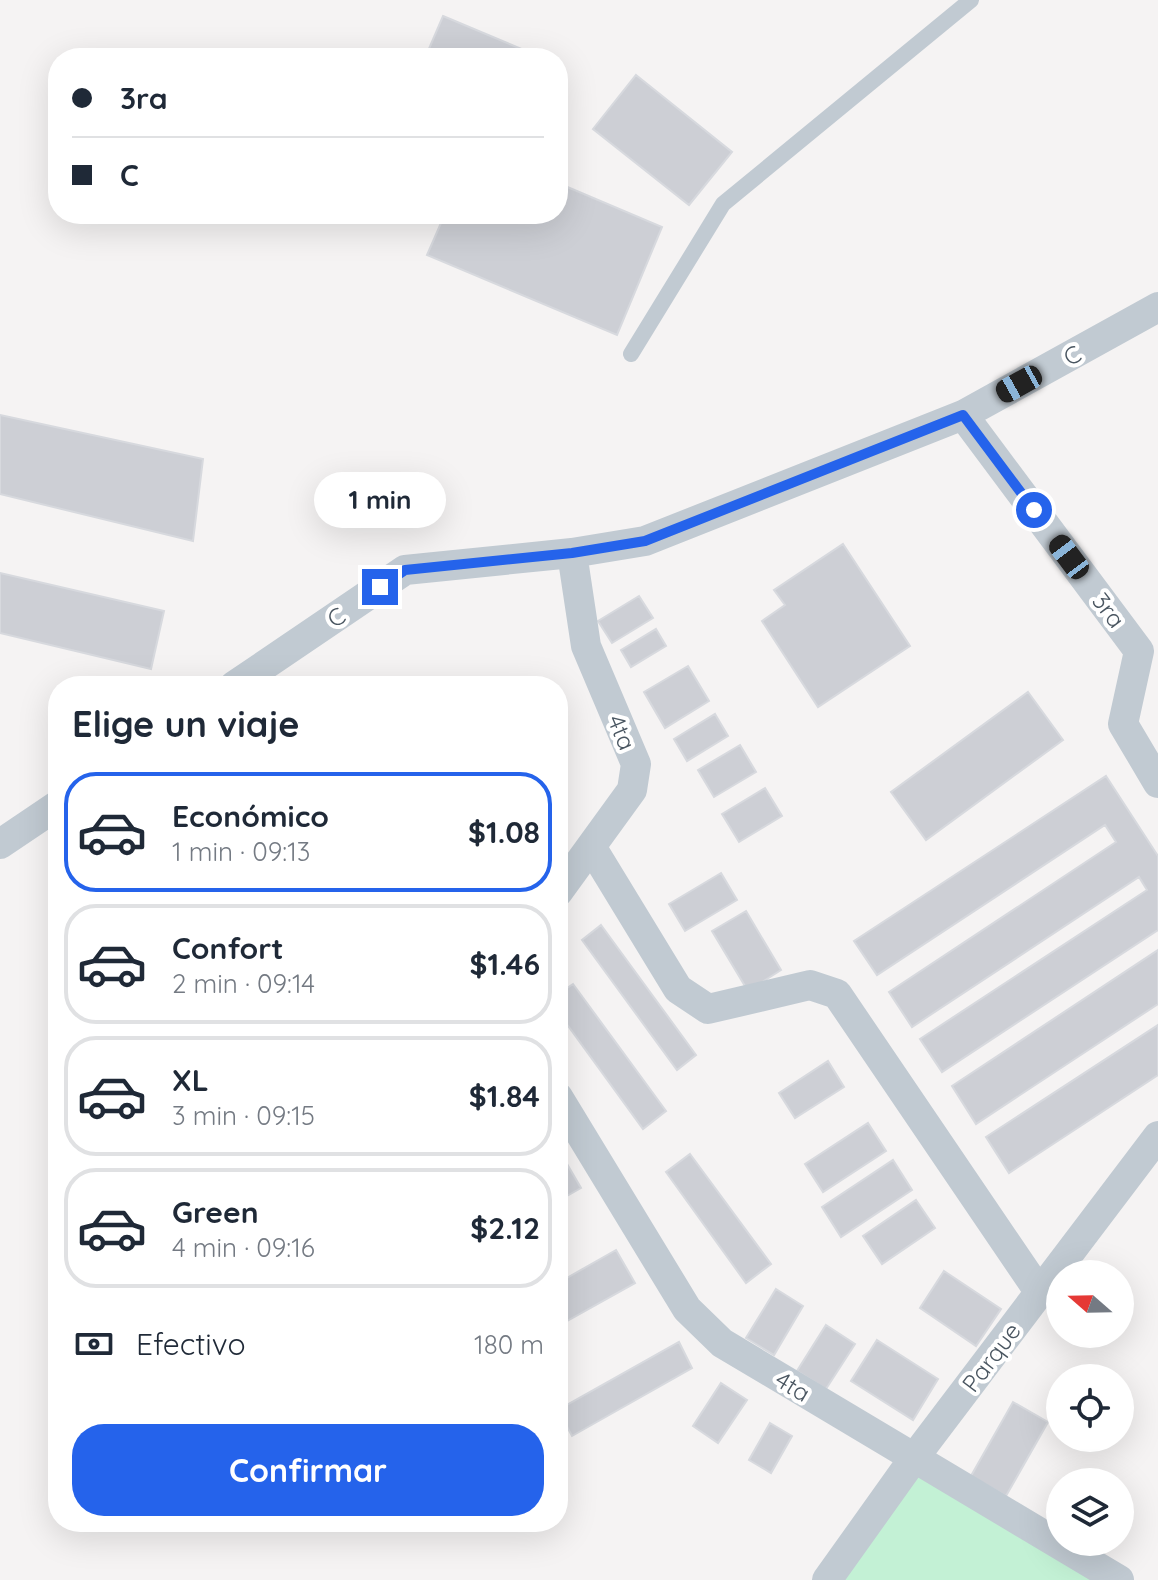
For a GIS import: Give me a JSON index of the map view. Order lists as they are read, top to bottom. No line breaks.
{"streets":{"street":["C","3ra","4ta","Parque"]},"crossings":[["C","3ra"],["C","4ta"],["4ta","Parque"]],"north":"left","page":{"banner":["3ra","C"],"bubble":"1 min","heading":"Elige un viaje","list":[{"name":"Económico","note":"1 min · 09:13","value":"$1.08"},{"name":"Confort","note":"2 min · 09:14","value":"$1.46"},{"name":"XL","note":"3 min · 09:15","value":"$1.84"},{"name":"Green","note":"4 min · 09:16","value":"$2.12"}],"pay":["Efectivo","180 m"],"buttons":"Confirmar"}}
